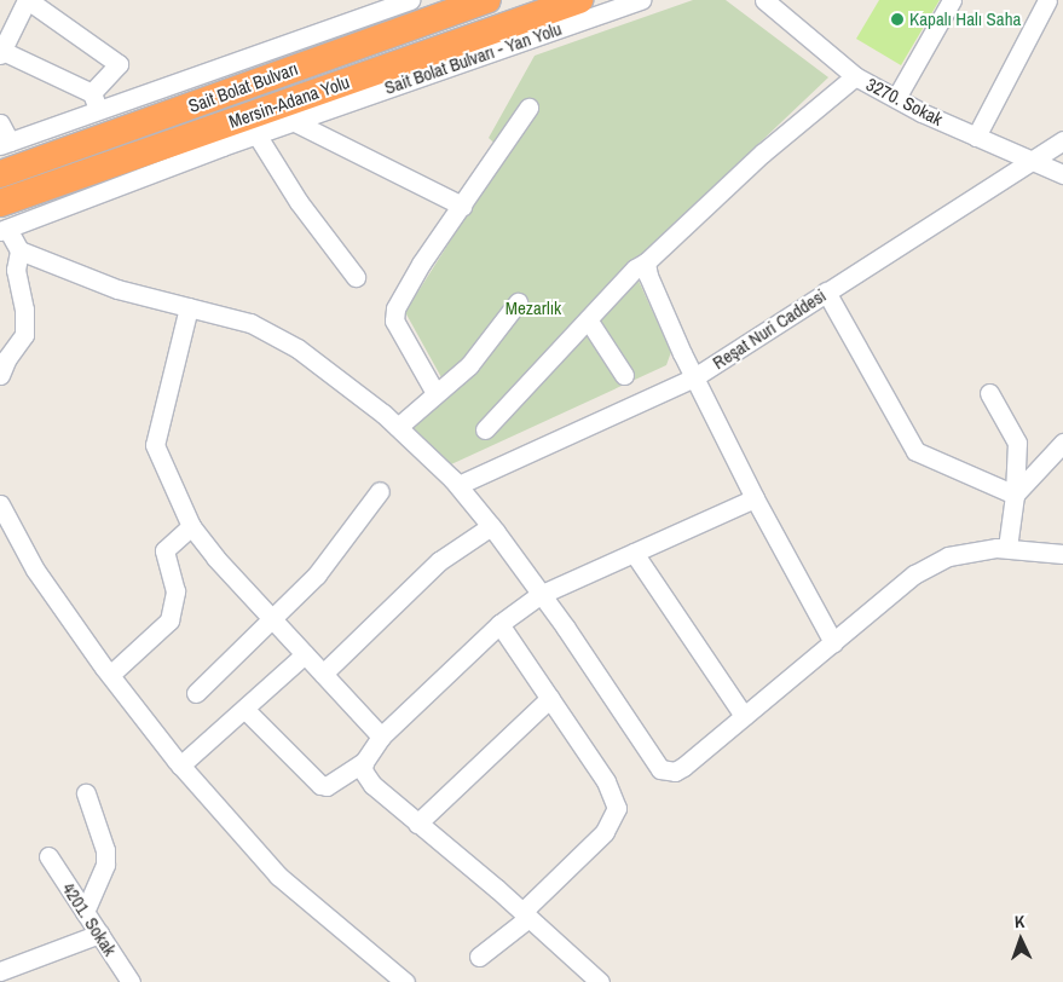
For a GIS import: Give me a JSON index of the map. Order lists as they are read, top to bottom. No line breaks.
{"streets":{"highway":["Sait Bolat Bulvarı","Mersin-Adana Yolu"],"street":["Sait Bolat Bulvarı - Yan Yolu","3270. Sokak","Reşat Nuri Caddesi","4201. Sokak"]},"crossings":[["3270. Sokak","Reşat Nuri Caddesi"]],"parks":["Mezarlık"],"places":["Kapalı Halı Saha"],"north":"top"}
